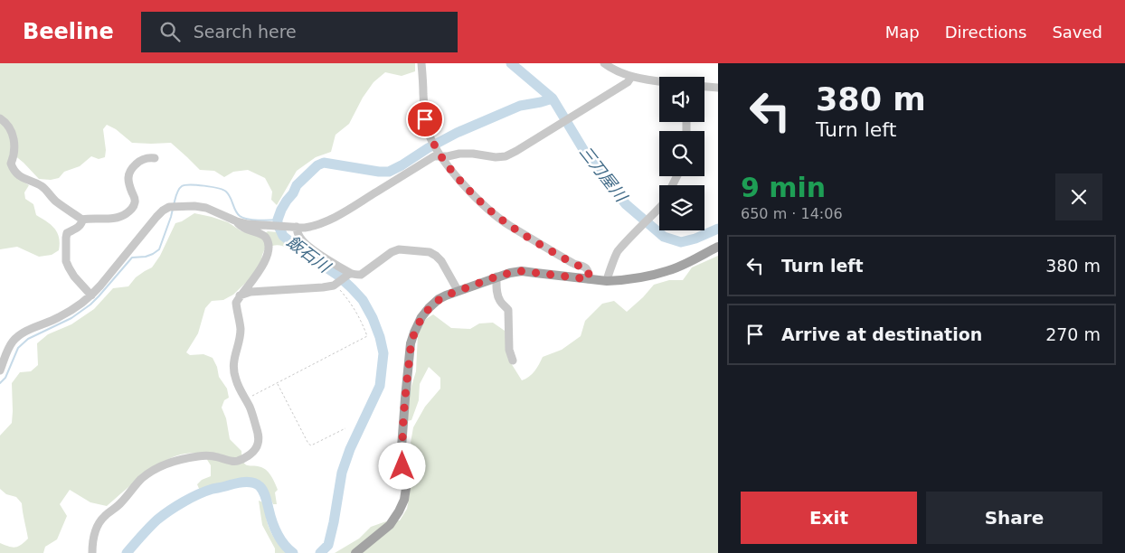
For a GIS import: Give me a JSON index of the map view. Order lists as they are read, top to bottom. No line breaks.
{"water":["三刀屋川","飯石川"],"page":{"header":"Beeline","search":"Search here","nav":["Map","Directions","Saved"],"turn":["380 m","Turn left"],"heading":["9 min","650 m · 14:06"],"list":[{"name":"Turn left","value":"380 m"},{"name":"Arrive at destination","value":"270 m"}],"buttons":["Exit","Share"]}}
